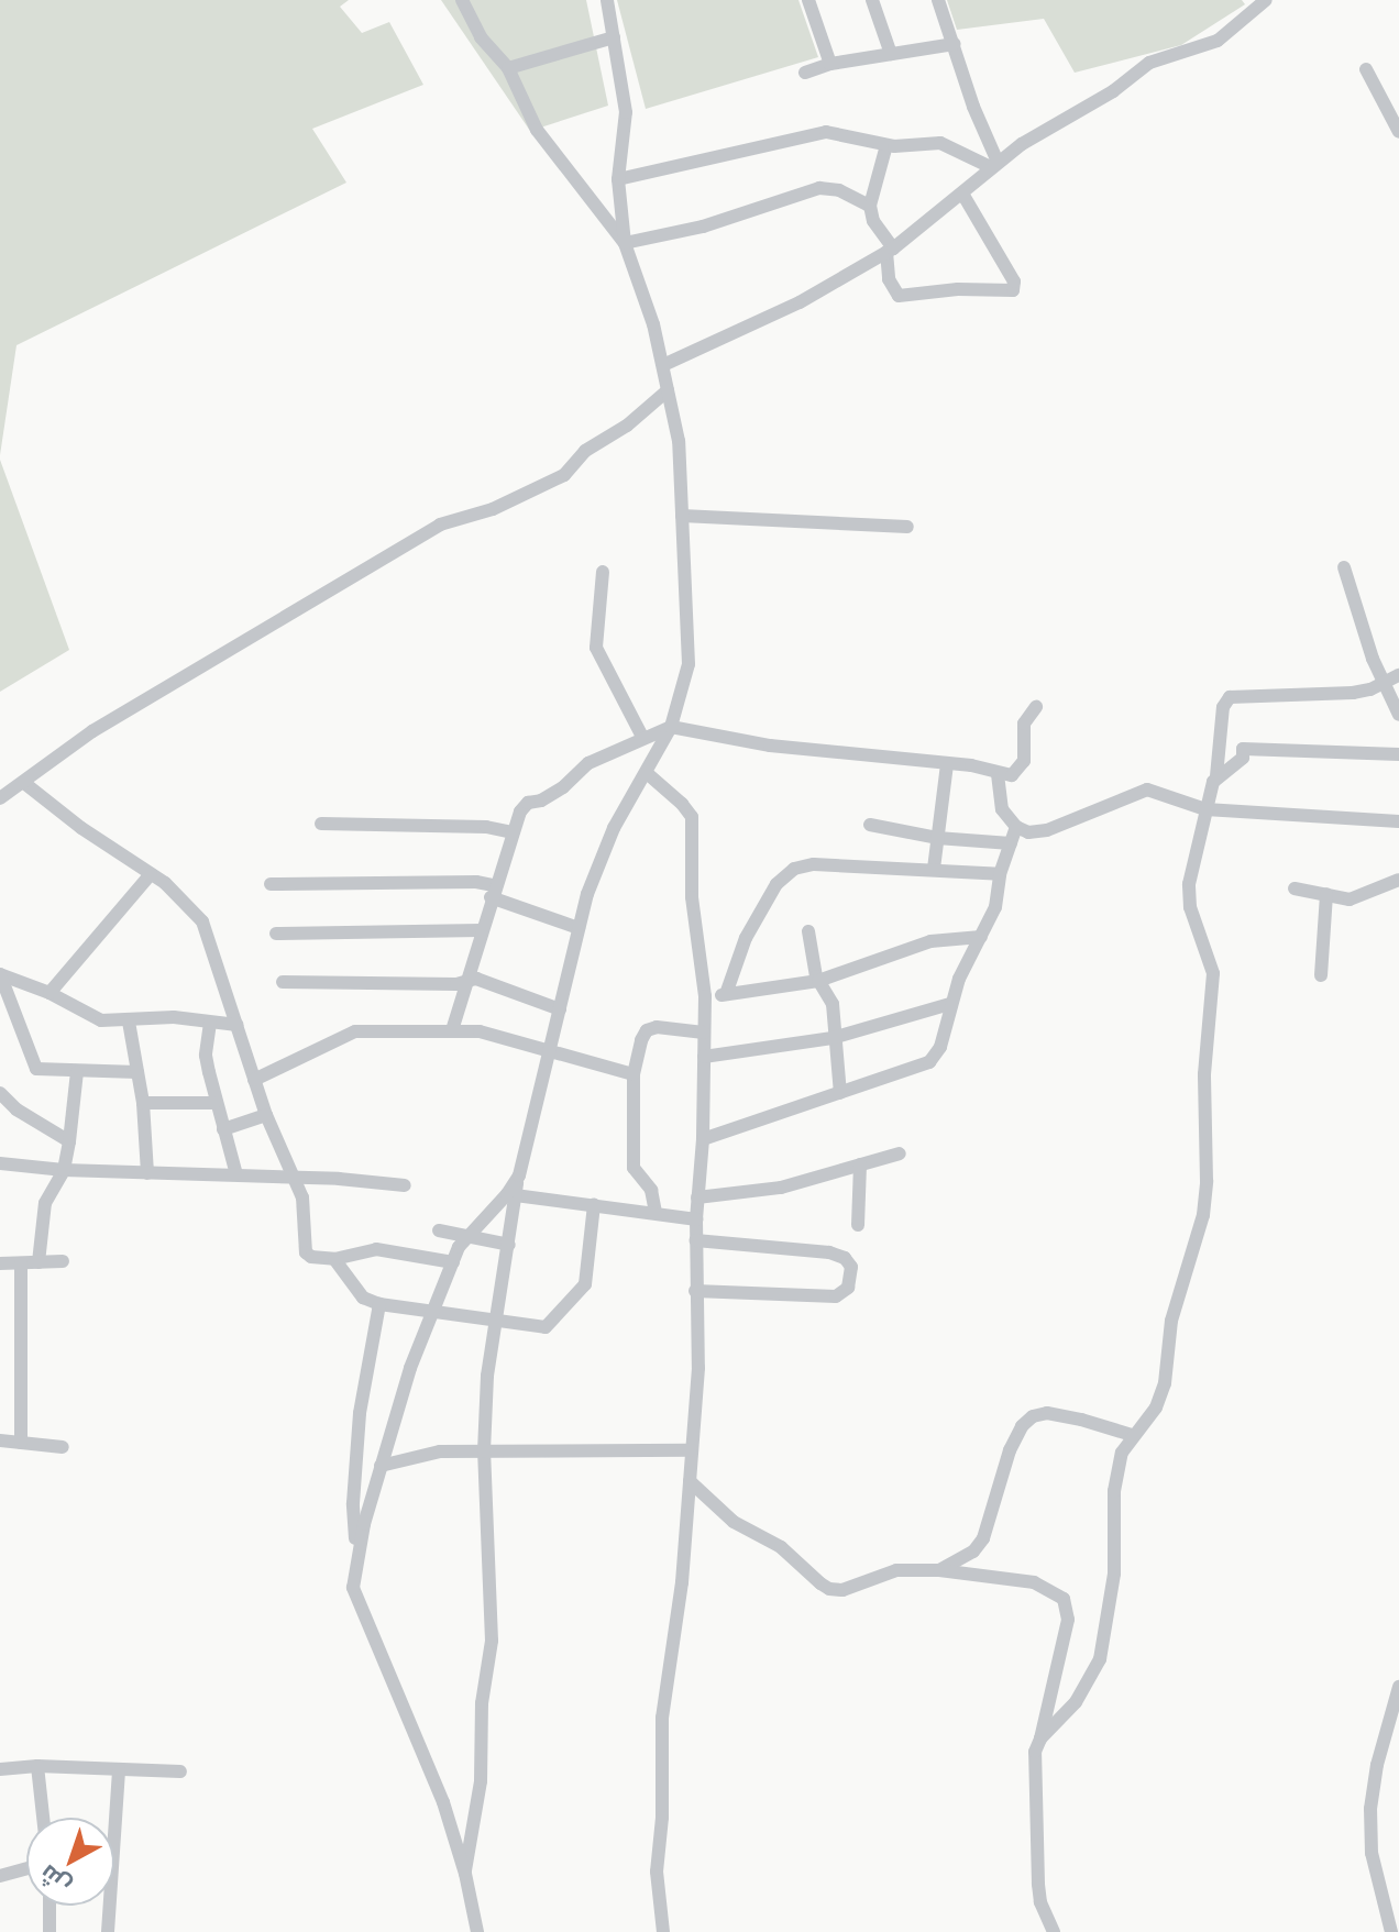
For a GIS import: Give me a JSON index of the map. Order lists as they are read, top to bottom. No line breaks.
{"north":"bottom left"}
